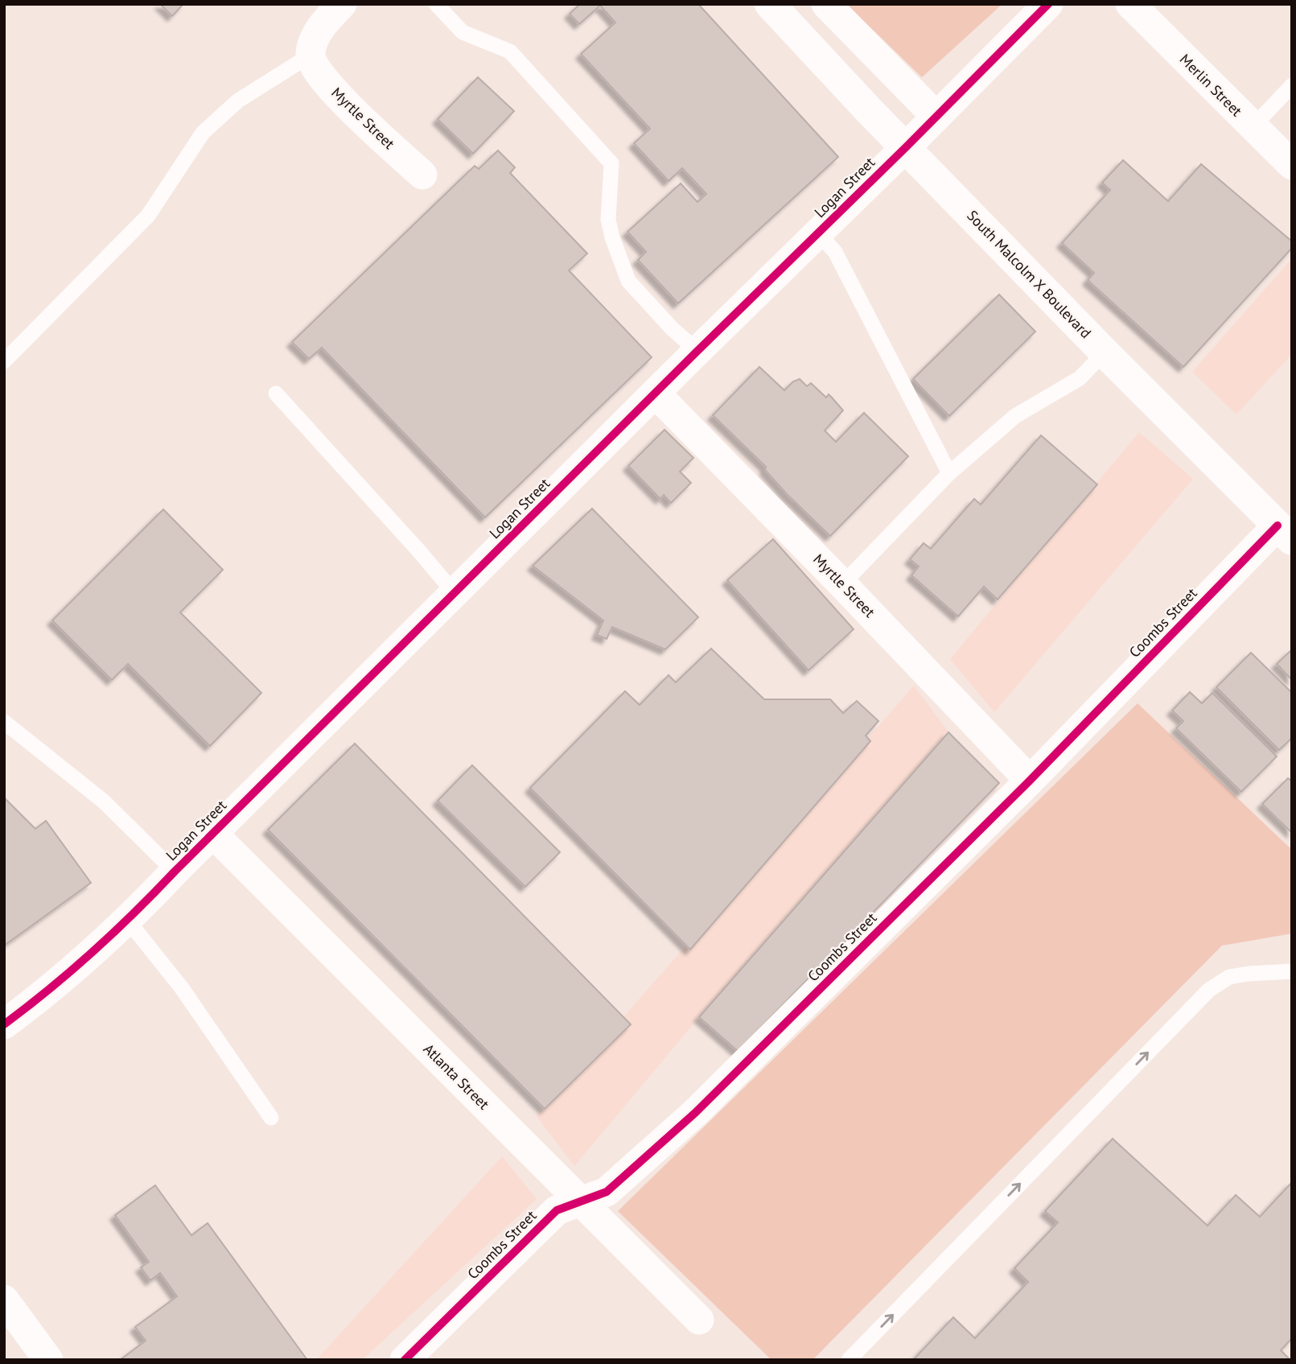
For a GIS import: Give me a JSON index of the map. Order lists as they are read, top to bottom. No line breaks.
{"streets":{"street":["Merlin Street","Myrtle Street","Logan Street","South Malcolm X Boulevard","Coombs Street","Atlanta Street"]},"crossings":[["Myrtle Street","Logan Street"],["Myrtle Street","Coombs Street"],["Logan Street","South Malcolm X Boulevard"],["Logan Street","Atlanta Street"],["South Malcolm X Boulevard","Coombs Street"],["Coombs Street","Atlanta Street"]]}
